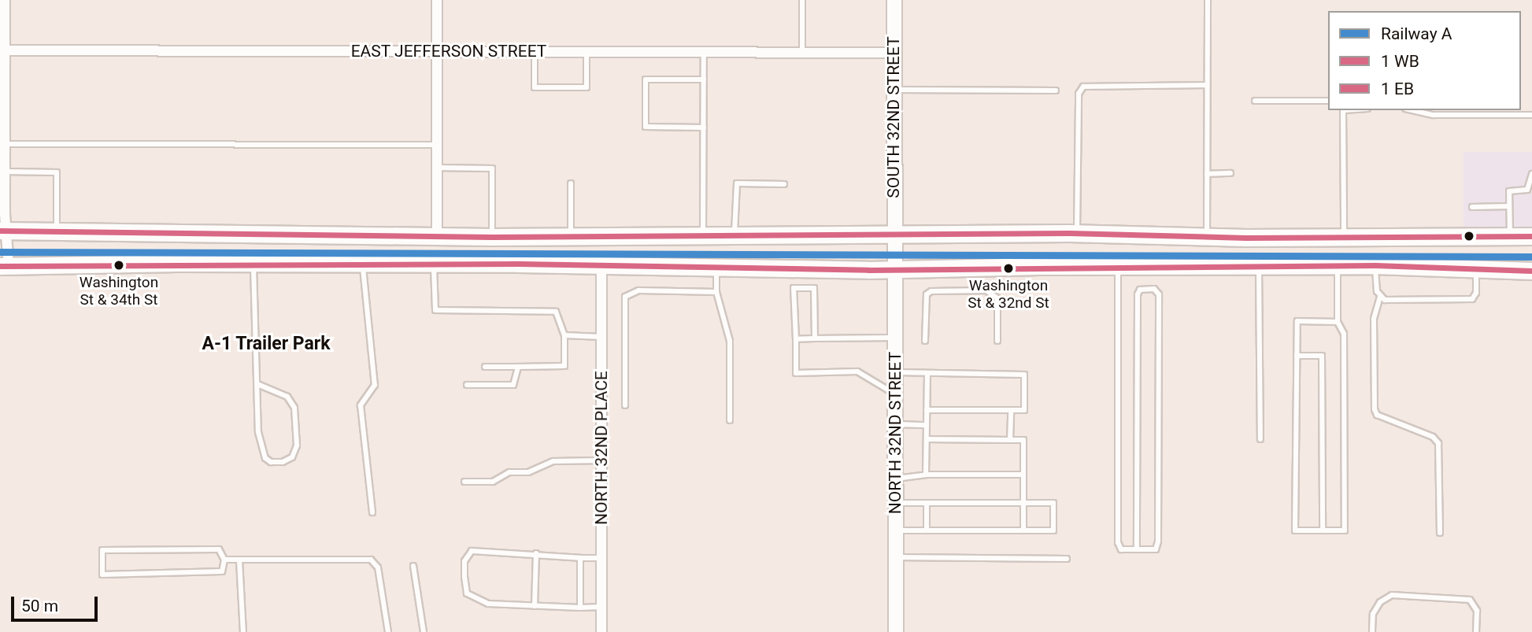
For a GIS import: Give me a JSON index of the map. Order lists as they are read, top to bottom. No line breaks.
{"streets":{"main road":["SOUTH 32ND STREET","NORTH 32ND STREET"],"street":["EAST JEFFERSON STREET","NORTH 32ND PLACE"]},"crossings":[["EAST JEFFERSON STREET","SOUTH 32ND STREET"],["SOUTH 32ND STREET","NORTH 32ND STREET"]],"districts":["A-1 Trailer Park"],"places":["Washington St & 34th St","Washington St & 32nd St"],"lines":["rail line A"],"legend":["Railway A","1 WB","1 EB"],"scale_bar":"50 m"}
